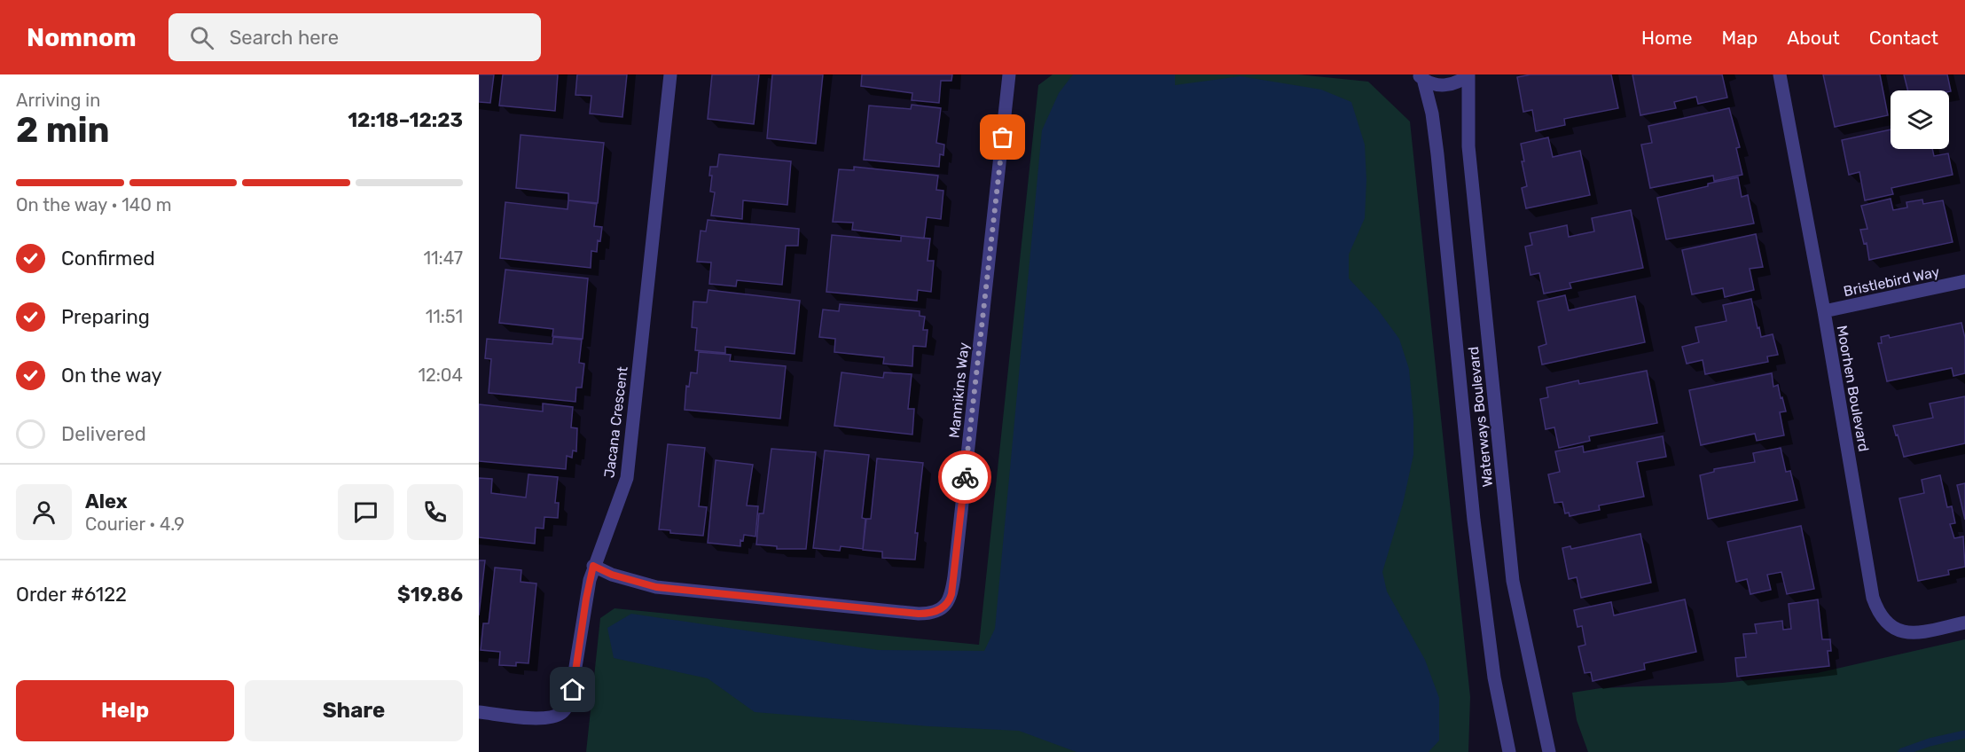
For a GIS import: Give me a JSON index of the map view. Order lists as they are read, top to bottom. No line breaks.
{"streets":{"street":["Bristlebird Way","Moorhen Boulevard","Mannikins Way","Waterways Boulevard","Jacana Crescent"]},"crossings":[["Bristlebird Way","Moorhen Boulevard"],["Mannikins Way","Jacana Crescent"]],"page":{"header":"Nomnom","search":"Search here","nav":["Home","Map","About","Contact"],"heading":["2 min","Arriving in","12:18–12:23"],"panel":["Alex","Courier · 4.9","Order #6122","$19.86"],"bar":"On the way · 140 m","list":[["Confirmed","11:47"],["Preparing","11:51"],["On the way","12:04"],"Delivered"],"buttons":["Help","Share"]}}
